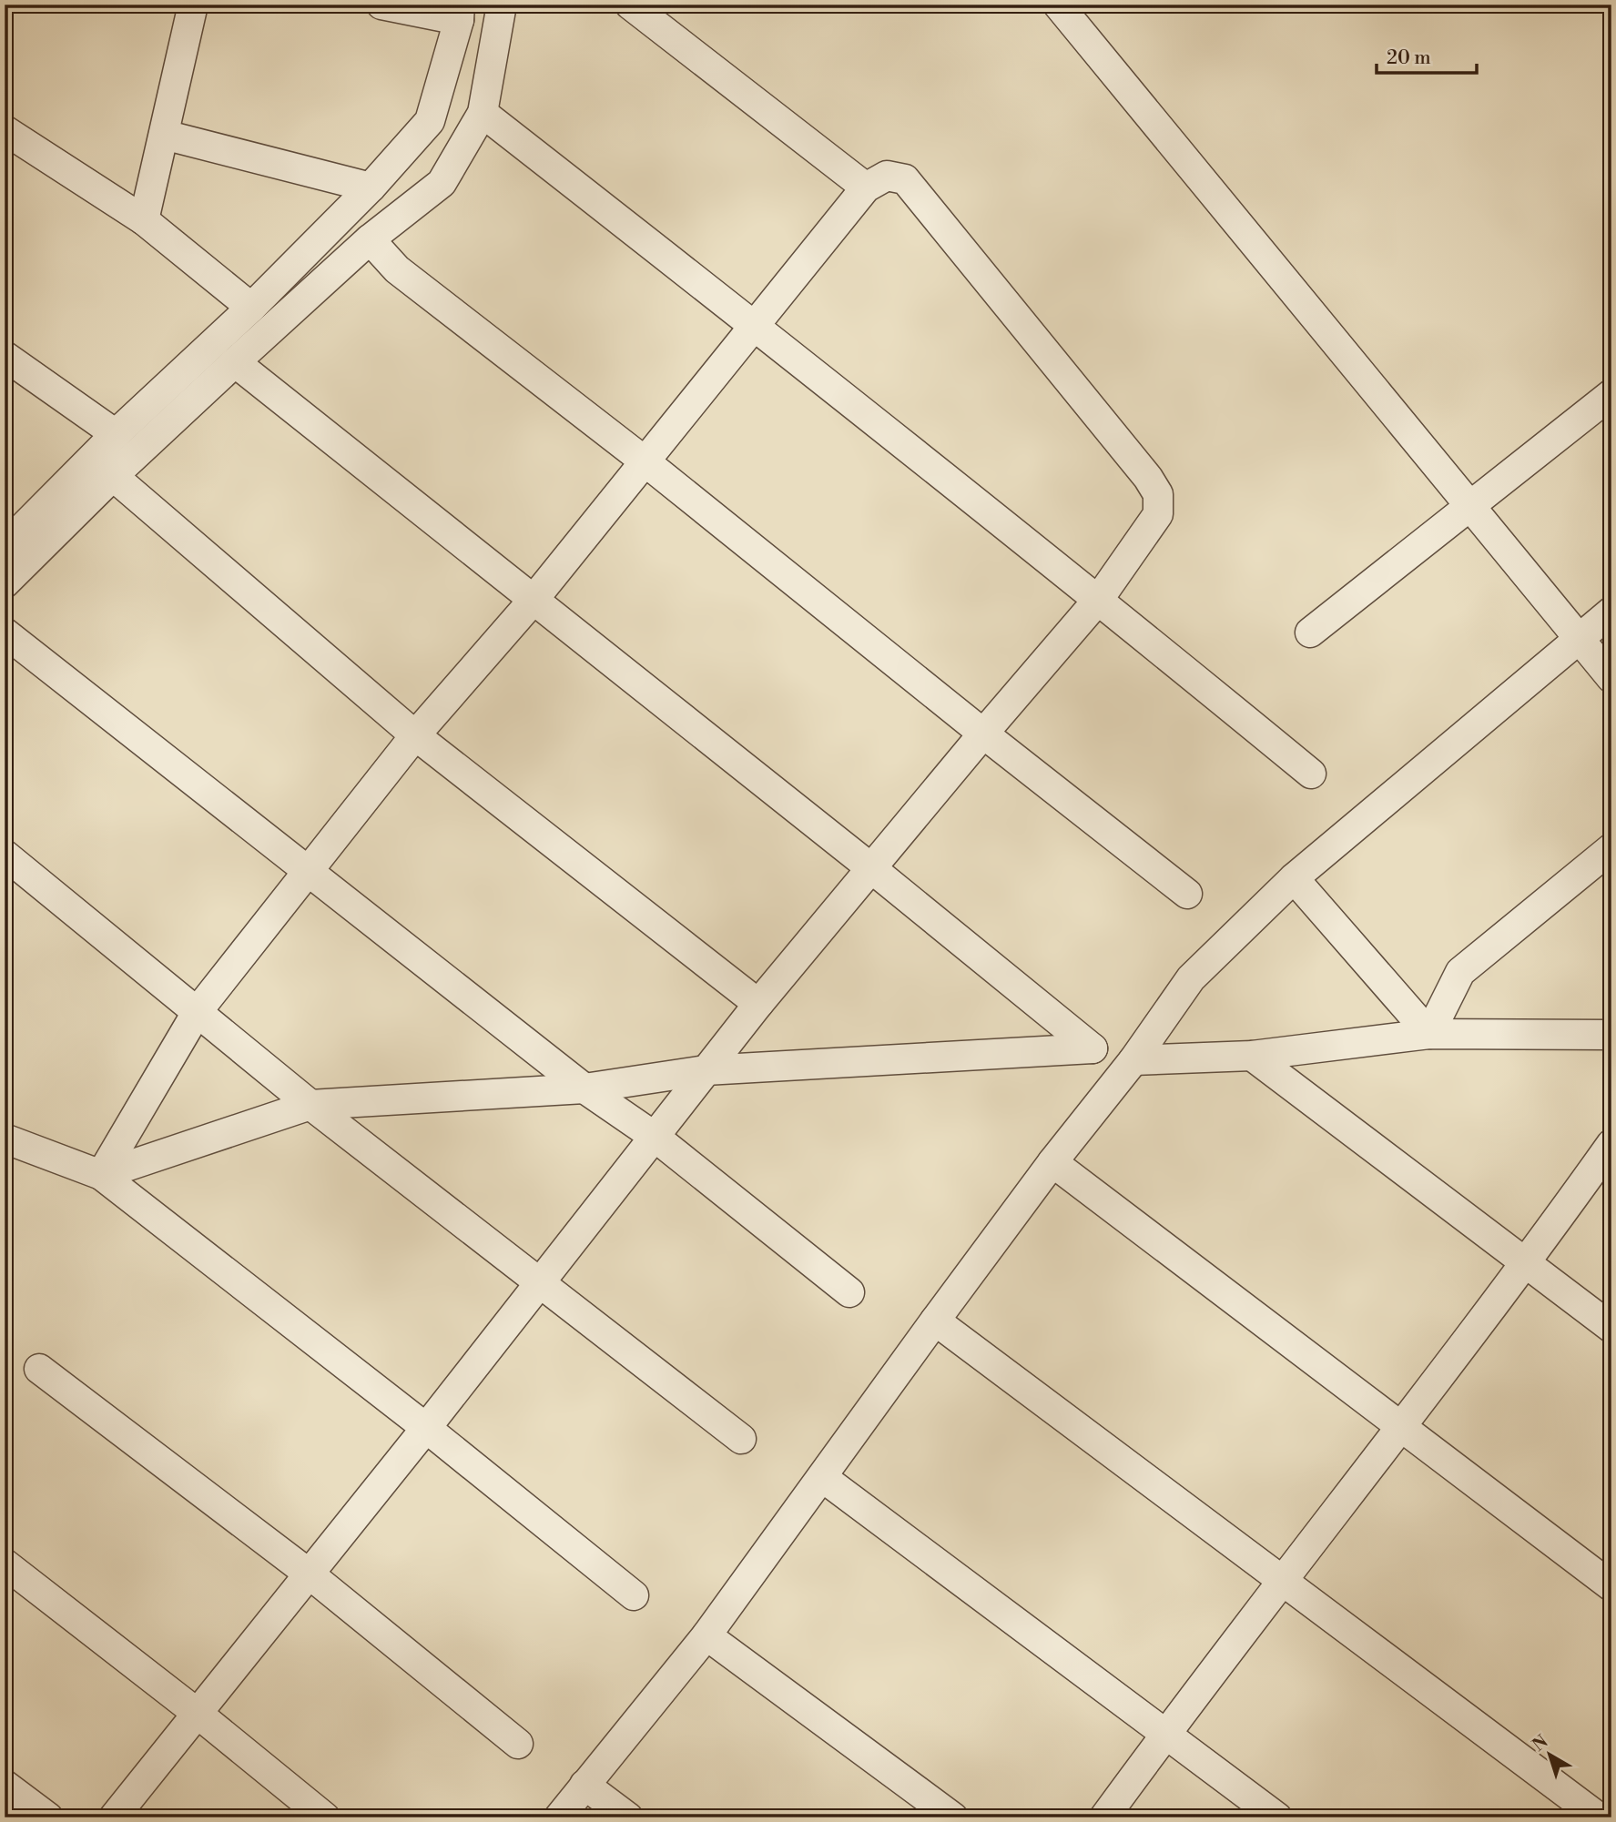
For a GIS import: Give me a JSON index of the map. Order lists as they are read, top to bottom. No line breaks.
{"scale_bar":"20 m","north":"top left"}
